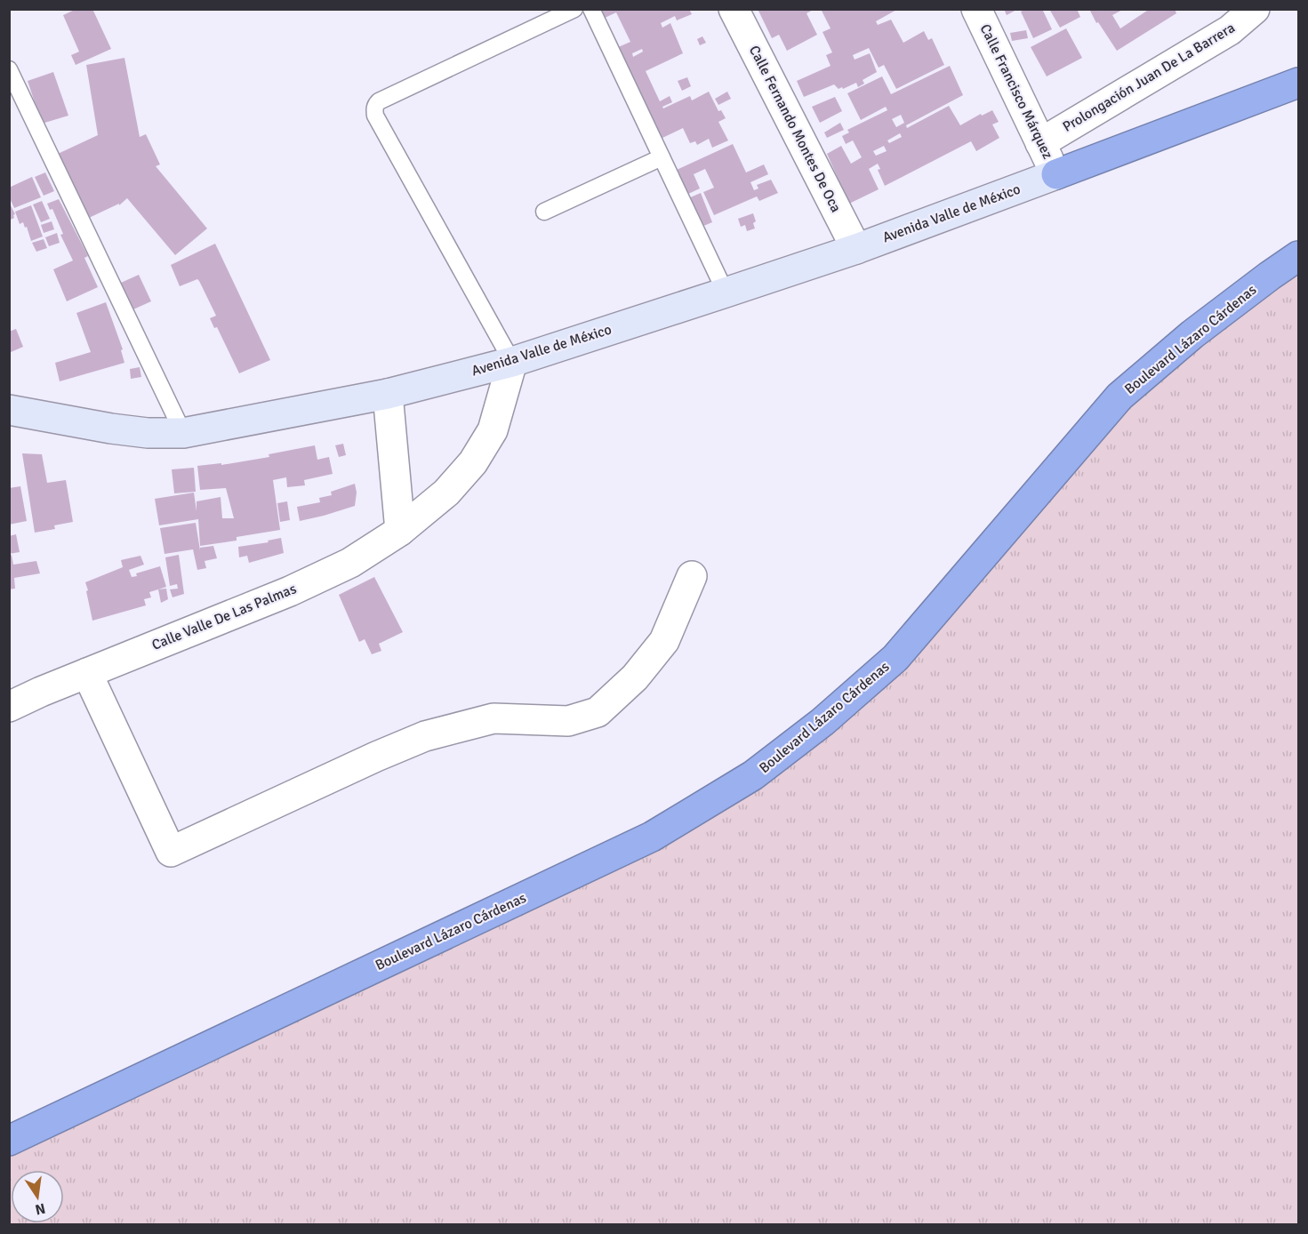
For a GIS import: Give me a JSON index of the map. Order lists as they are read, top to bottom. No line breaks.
{"streets":{"highway":["Boulevard Lázaro Cárdenas"],"main road":["Avenida Valle de México"],"street":["Prolongación Juan De La Barrera","Calle Francisco Márquez","Calle Fernando Montes De Oca","Calle Valle De Las Palmas"]},"crossings":[["Prolongación Juan De La Barrera","Calle Francisco Márquez"],["Calle Francisco Márquez","Avenida Valle de México"],["Calle Fernando Montes De Oca","Avenida Valle de México"],["Avenida Valle de México","Calle Valle De Las Palmas"]],"north":"bottom"}
